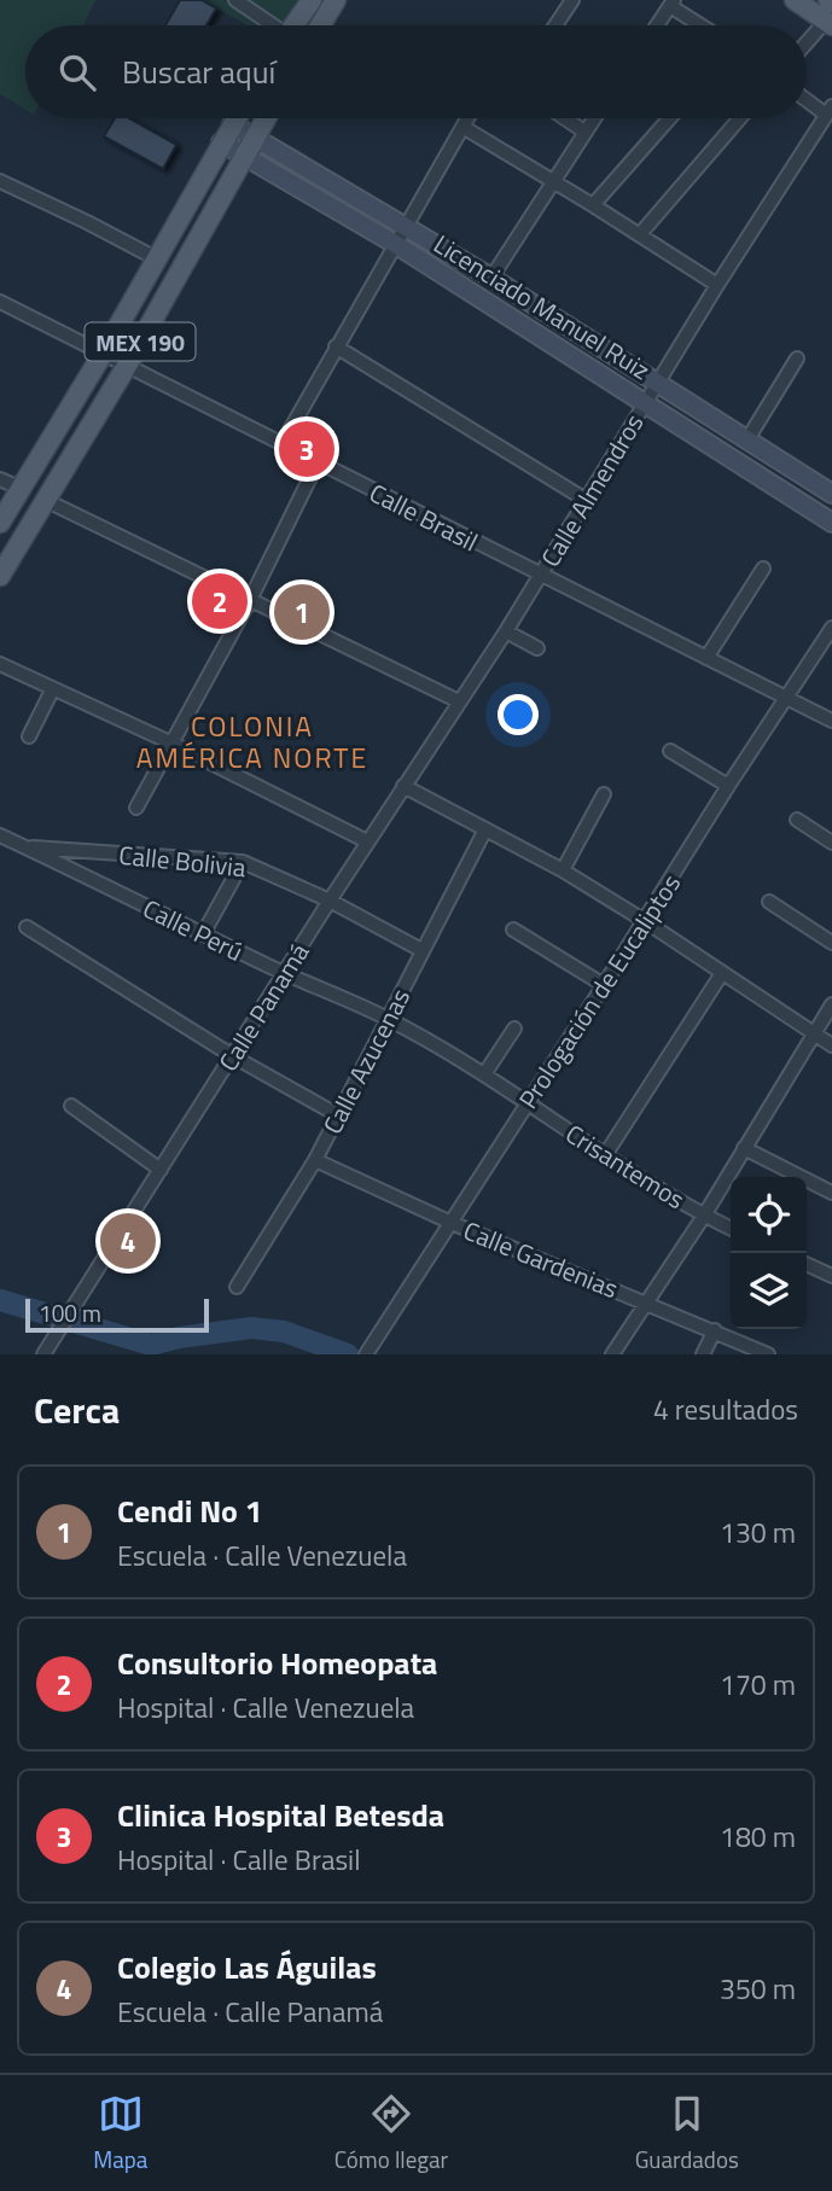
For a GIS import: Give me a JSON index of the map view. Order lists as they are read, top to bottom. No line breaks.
{"streets":{"main road":["MEX 190"],"street":["Licenciado Manuel Ruiz","Calle Almendros","Calle Brasil","Calle Bolivia","Calle Perú","Prologación de Eucaliptos","Calle Panamá","Calle Azucenas","Crisantemos","Calle Gardenias"]},"crossings":[["Licenciado Manuel Ruiz","MEX 190"],["Licenciado Manuel Ruiz","Calle Almendros"],["MEX 190","Calle Brasil"],["Calle Almendros","Calle Brasil"],["Calle Almendros","Calle Panamá"],["Calle Brasil","Prologación de Eucaliptos"],["Calle Bolivia","Calle Perú"],["Calle Bolivia","Calle Panamá"],["Calle Bolivia","Calle Azucenas"],["Calle Perú","Calle Panamá"],["Calle Perú","Calle Azucenas"],["Calle Perú","Crisantemos"],["Prologación de Eucaliptos","Crisantemos"],["Prologación de Eucaliptos","Calle Gardenias"],["Calle Azucenas","Crisantemos"],["Calle Azucenas","Calle Gardenias"]],"districts":["COLONIA AMÉRICA NORTE"],"scale_bar":"100 m","page":{"search":"Buscar aquí","pins":["3","2","1","4"],"scale":"100 m","heading":["Cerca","4 resultados"],"list":[{"mark":"1","name":"Cendi No 1","note":"Escuela · Calle Venezuela","value":"130 m"},{"mark":"2","name":"Consultorio Homeopata","note":"Hospital · Calle Venezuela","value":"170 m"},{"mark":"3","name":"Clinica Hospital Betesda","note":"Hospital · Calle Brasil","value":"180 m"},{"mark":"4","name":"Colegio Las Águilas","note":"Escuela · Calle Panamá","value":"350 m"}],"nav":["Mapa","Cómo llegar","Guardados"]}}
